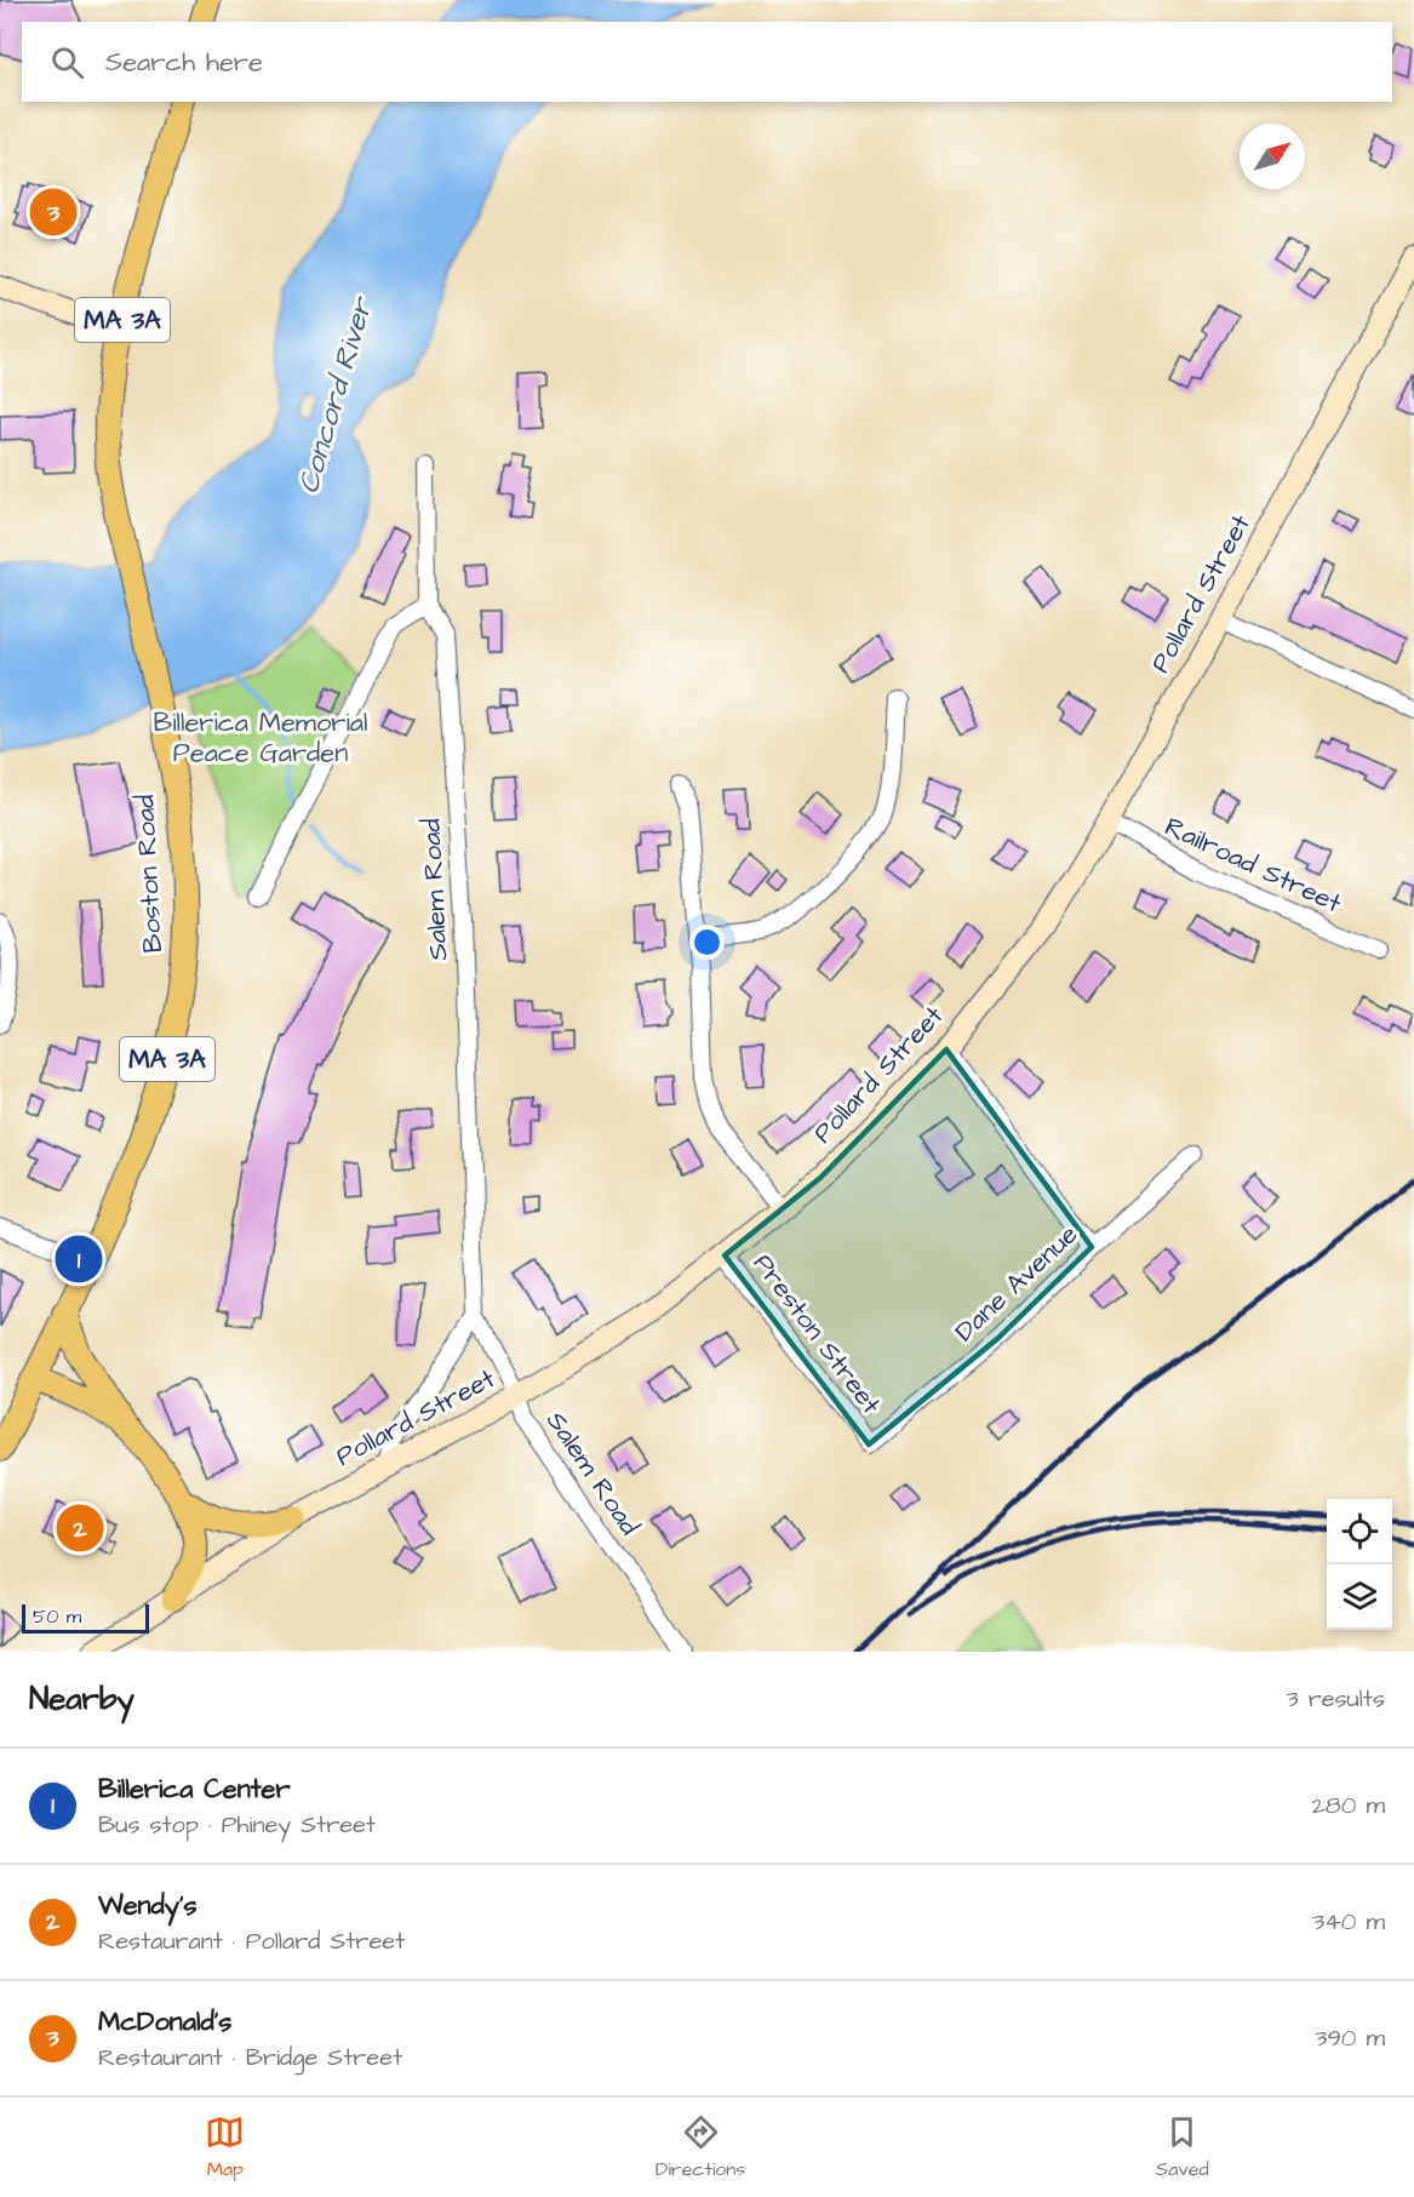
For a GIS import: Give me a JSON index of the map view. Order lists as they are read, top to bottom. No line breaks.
{"streets":{"main road":["MA 3A","Pollard Street","Boston Road"],"street":["Railroad Street","Salem Road","Dane Avenue","Preston Street"]},"crossings":[["Pollard Street","Railroad Street"],["Pollard Street","Salem Road"],["Pollard Street","Preston Street"],["Dane Avenue","Preston Street"]],"water":["Concord River"],"parks":["Billerica Memorial Peace Garden"],"scale_bar":"50 m","north":"top right","page":{"search":"Search here","pins":["3","1","2"],"scale":"50 m","heading":["Nearby","3 results"],"list":[{"mark":"1","name":"Billerica Center","note":"Bus stop · Phiney Street","value":"280 m"},{"mark":"2","name":"Wendy's","note":"Restaurant · Pollard Street","value":"340 m"},{"mark":"3","name":"McDonald's","note":"Restaurant · Bridge Street","value":"390 m"}],"nav":["Map","Directions","Saved"]}}
